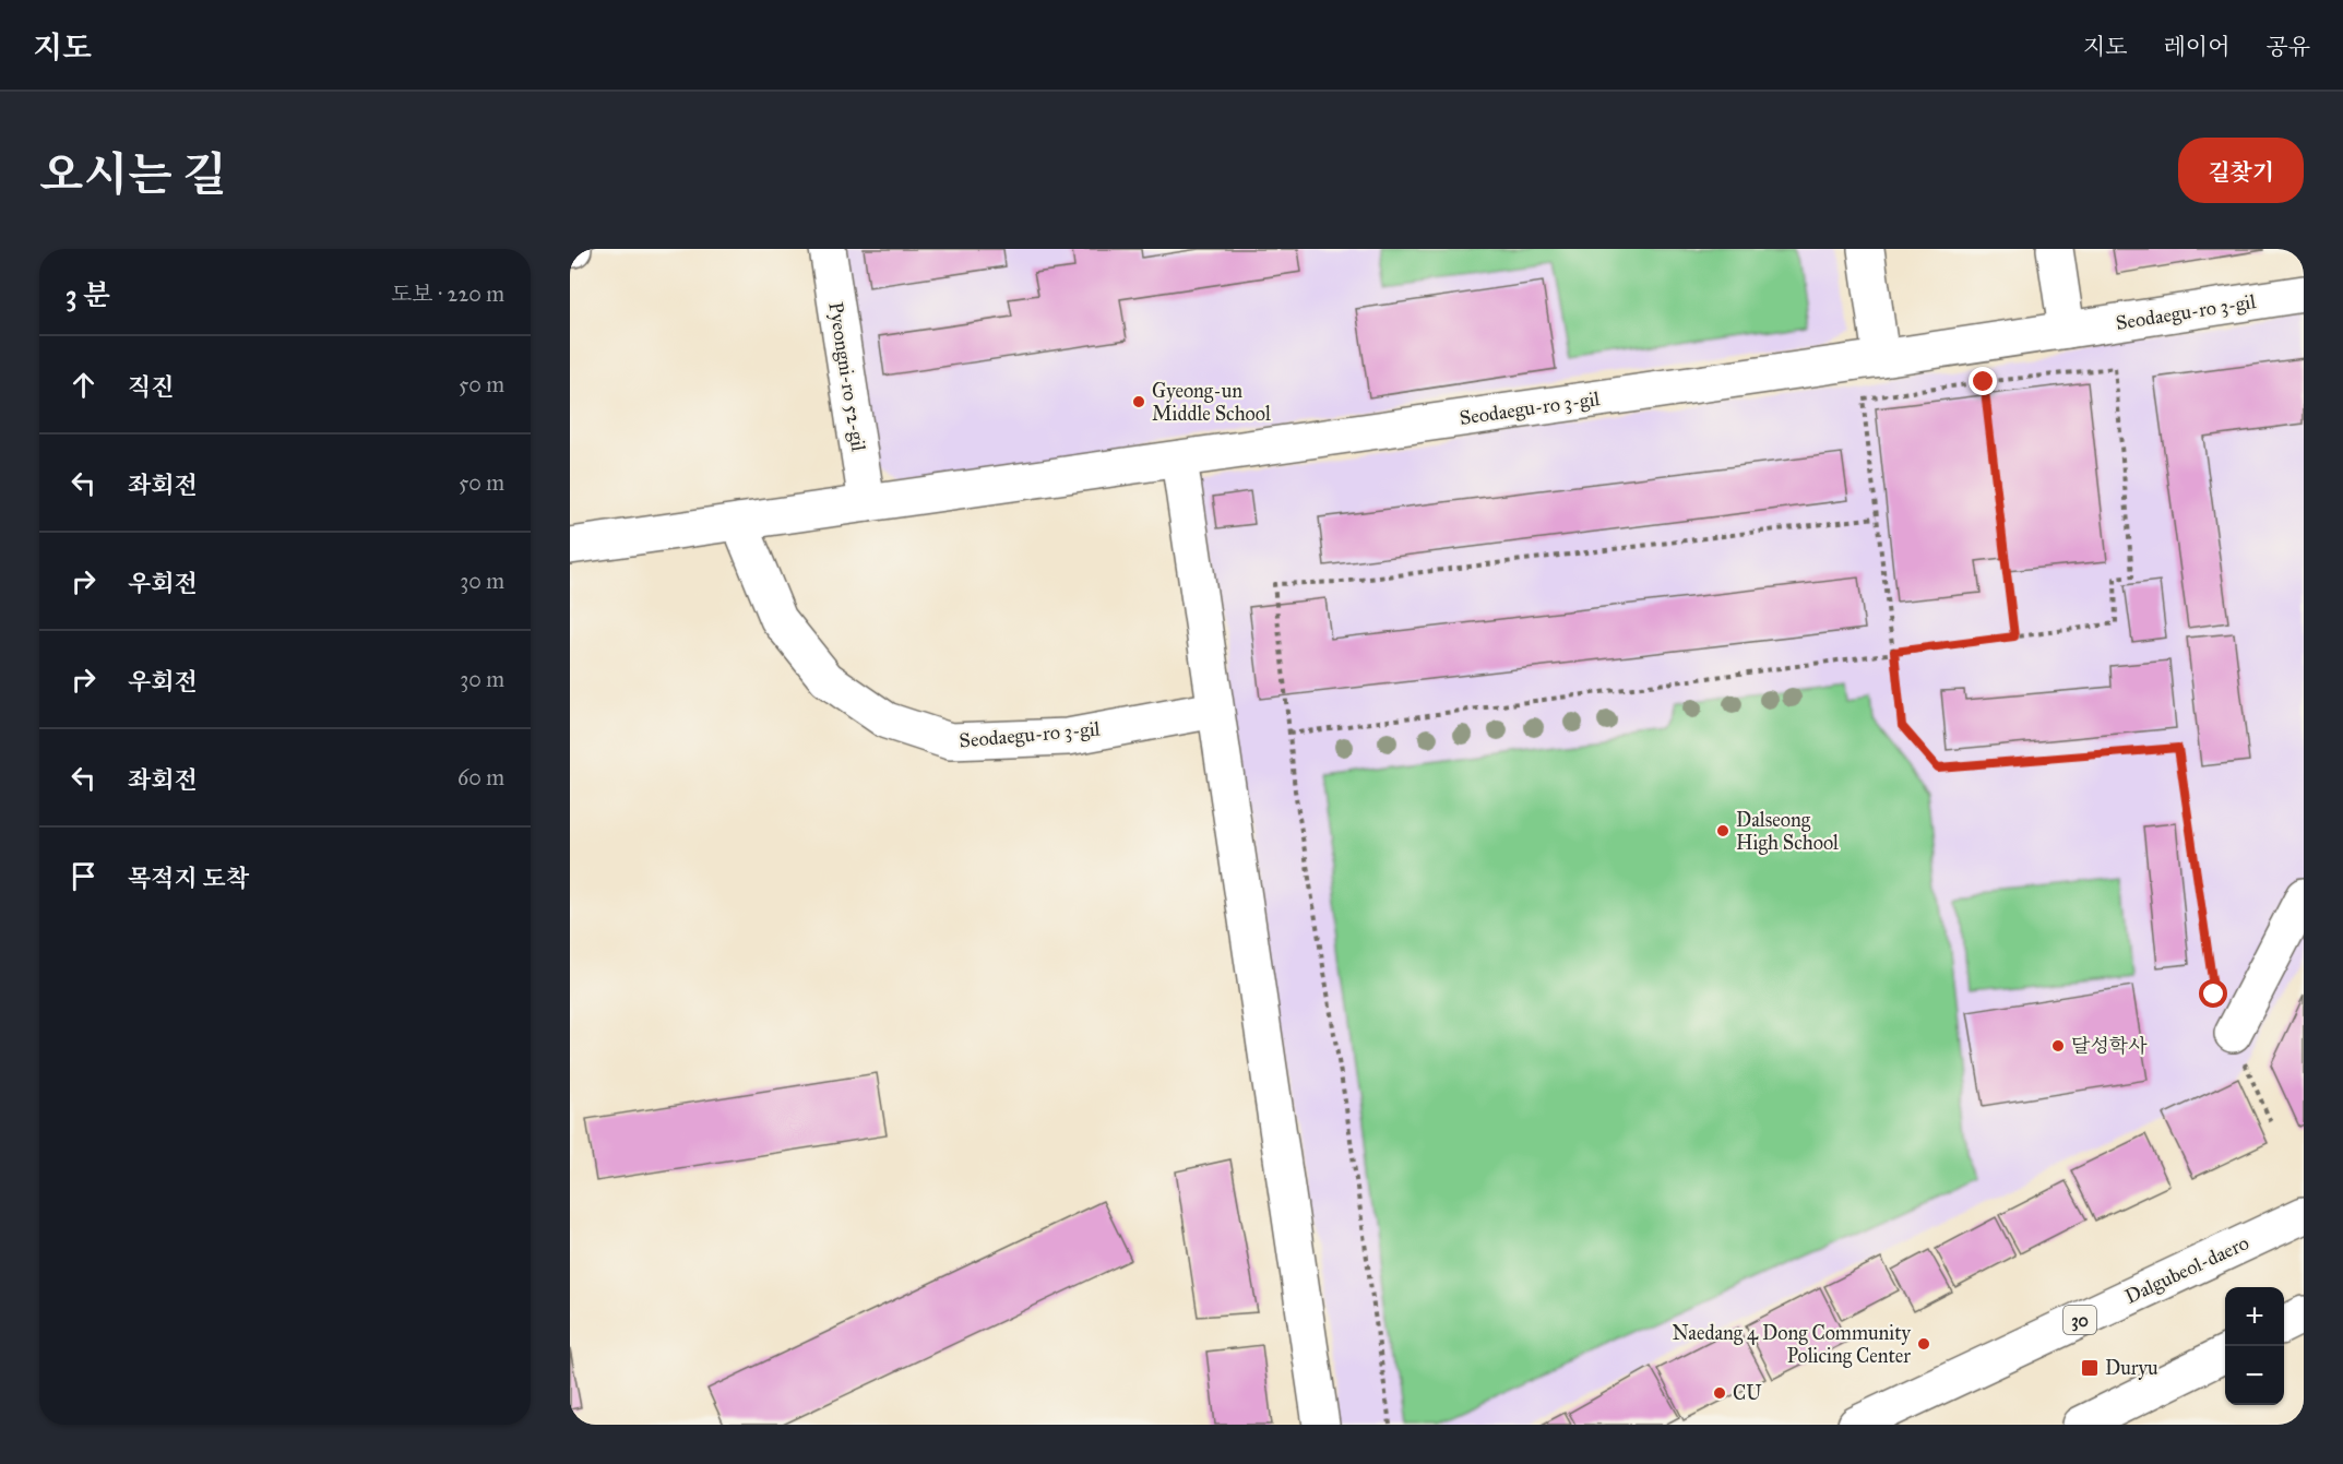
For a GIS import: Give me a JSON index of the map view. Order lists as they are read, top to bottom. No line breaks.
{"streets":{"street":["Seodaegu-ro 3-gil","Pyeongni-ro 52-gil","Dalgubeol-daero","30"]},"crossings":[["Seodaegu-ro 3-gil","Pyeongni-ro 52-gil"]],"places":{"other":["Gyeong-un Middle School","Dalseong High School","달성학사","Naedang 4 Dong Community Policing Center","CU"],"transit":["Duryu"]},"page":{"header":"지도","nav":["지도","레이어","공유"],"title":"오시는 길","buttons":"길찾기","heading":["3 분","도보 · 220 m"],"list":[["직진","50 m"],["좌회전","50 m"],["우회전","30 m"],["우회전","30 m"],["좌회전","60 m"],"목적지 도착"],"map_buttons":["+","−"]}}
